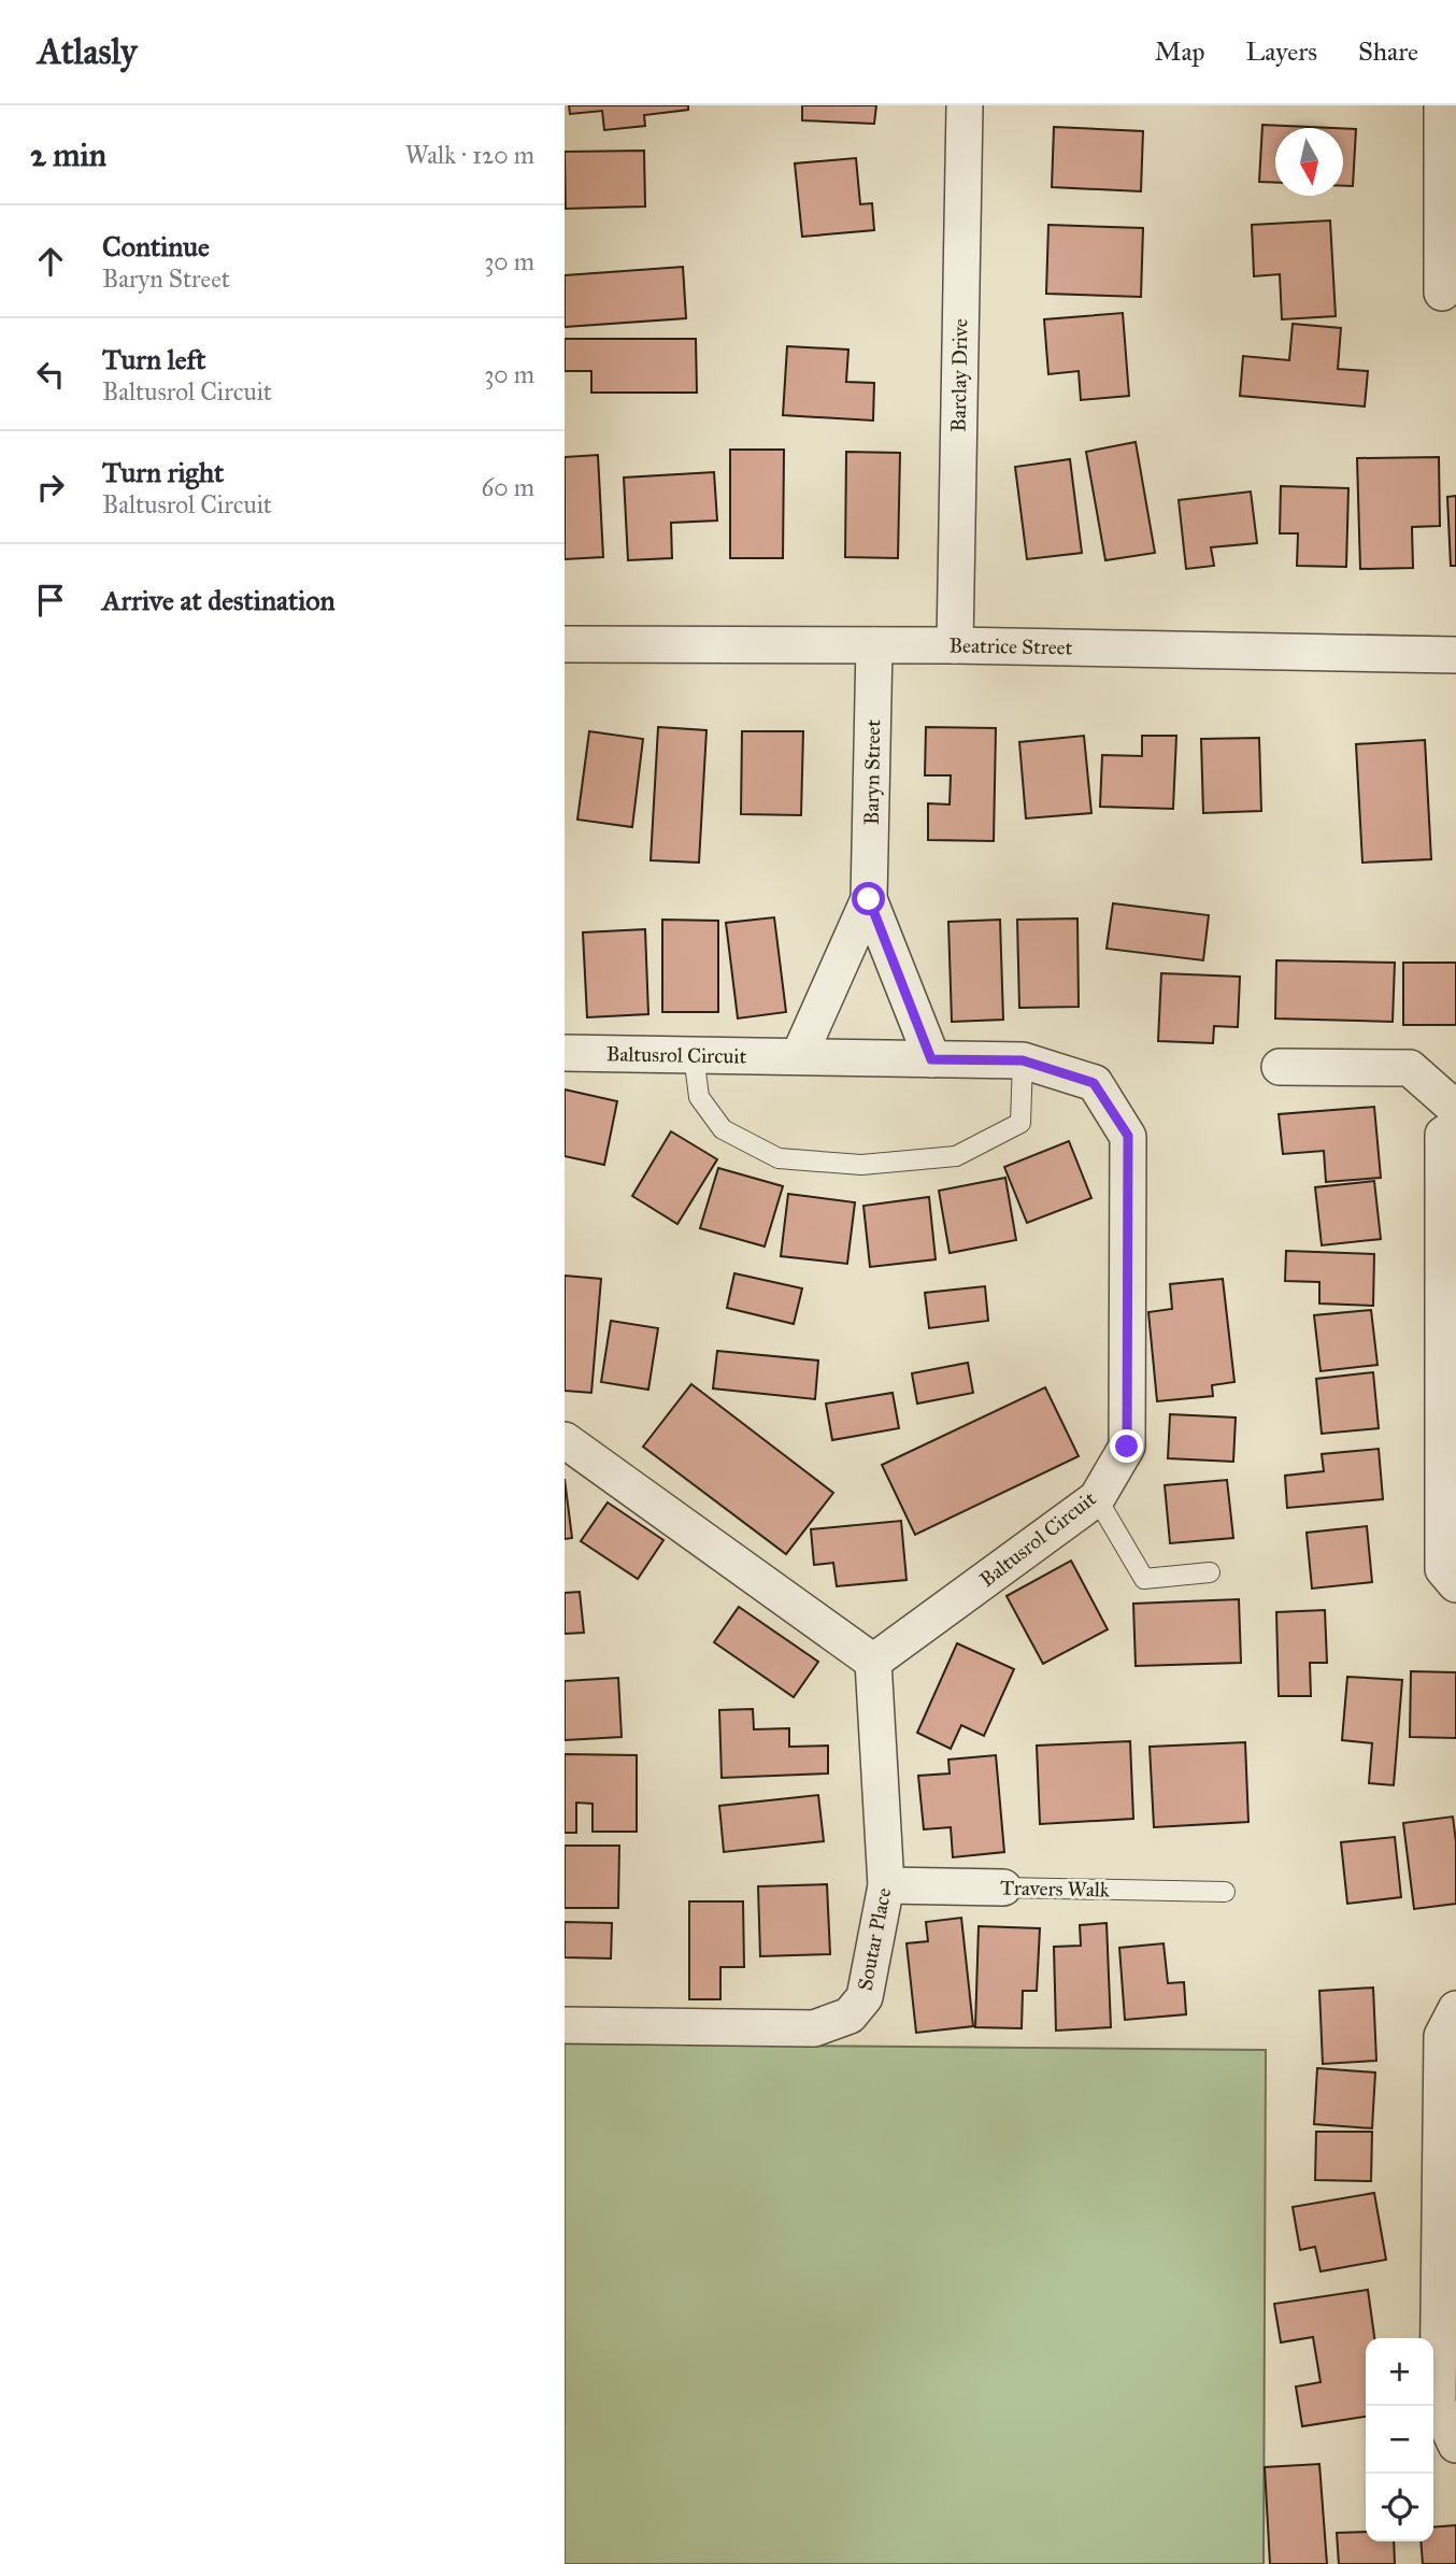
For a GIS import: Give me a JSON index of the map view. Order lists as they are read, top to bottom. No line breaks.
{"streets":{"street":["Barclay Drive","Beatrice Street","Baryn Street","Baltusrol Circuit","Travers Walk","Soutar Place"]},"crossings":[["Barclay Drive","Beatrice Street"],["Beatrice Street","Baryn Street"],["Baryn Street","Baltusrol Circuit"],["Baltusrol Circuit","Soutar Place"],["Travers Walk","Soutar Place"]],"north":"bottom","page":{"header":"Atlasly","nav":["Map","Layers","Share"],"heading":["2 min","Walk · 120 m"],"list":[["Continue","Baryn Street","30 m"],["Turn left","Baltusrol Circuit","30 m"],["Turn right","Baltusrol Circuit","60 m"],"Arrive at destination"],"map_buttons":["+","−"]}}
